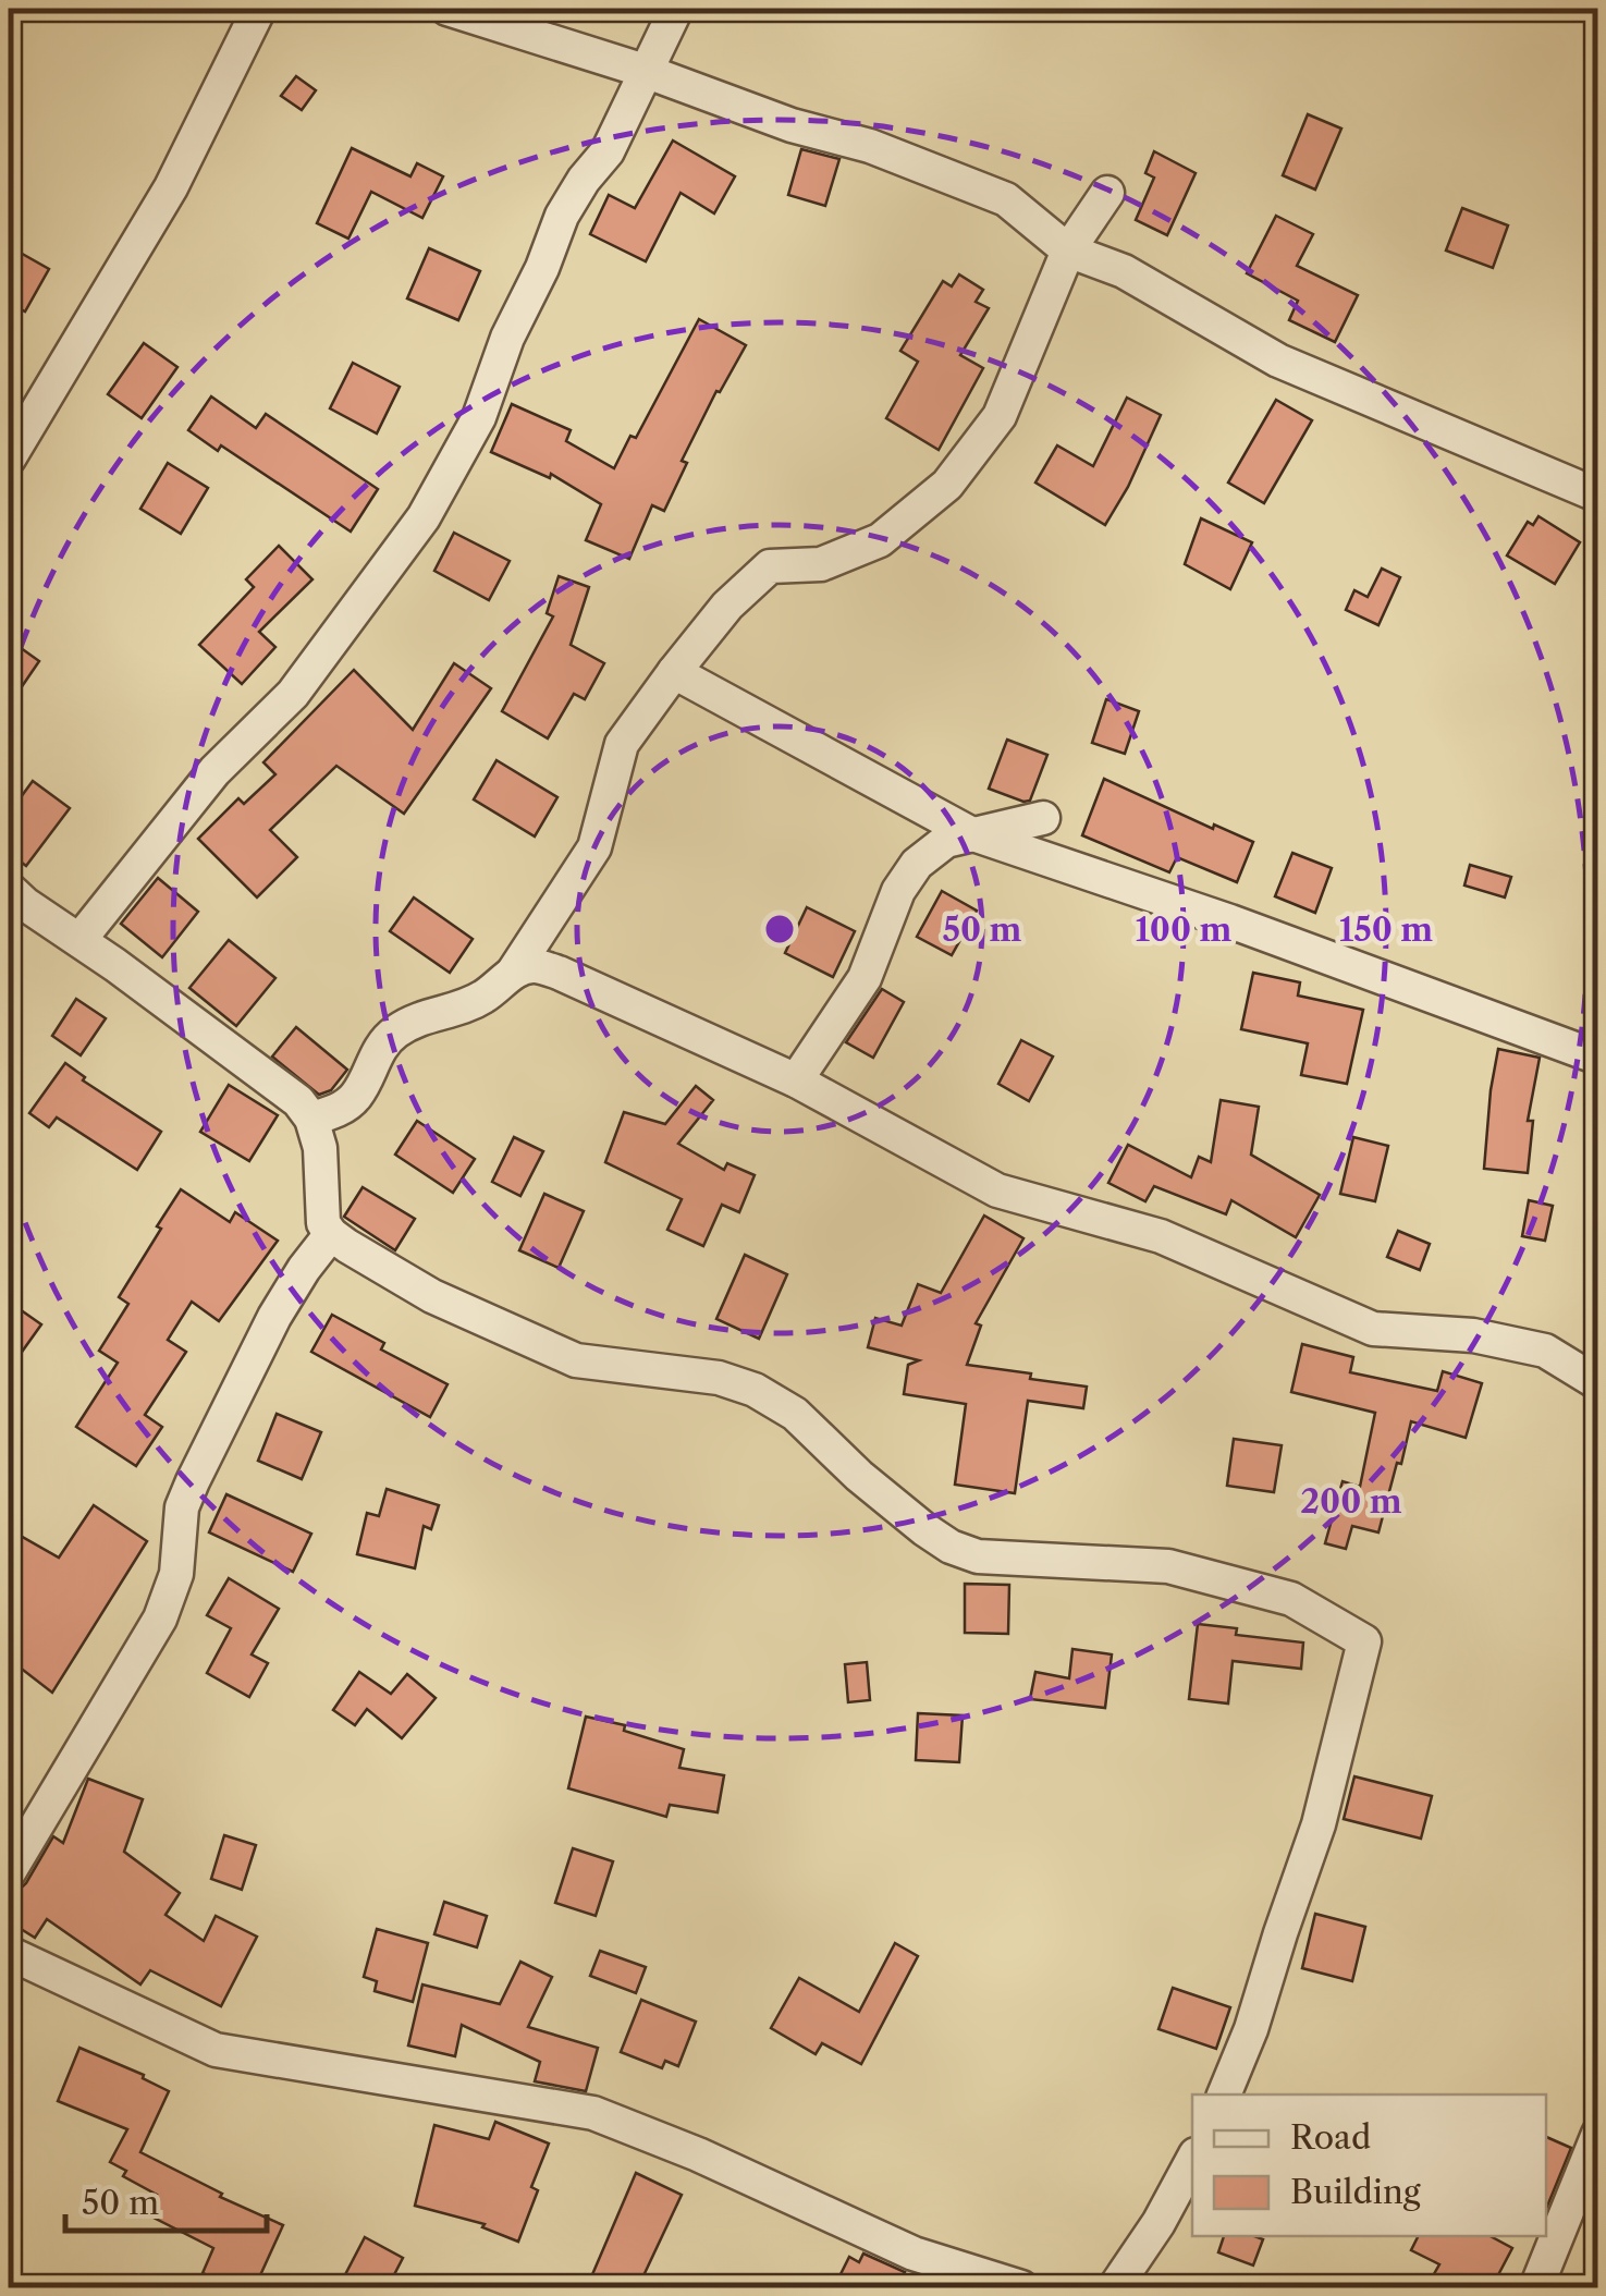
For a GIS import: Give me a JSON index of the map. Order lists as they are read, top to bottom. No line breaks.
{"legend":["Road","Building"],"scale_bar":"50 m","rings":["50 m","100 m","150 m","200 m"]}
